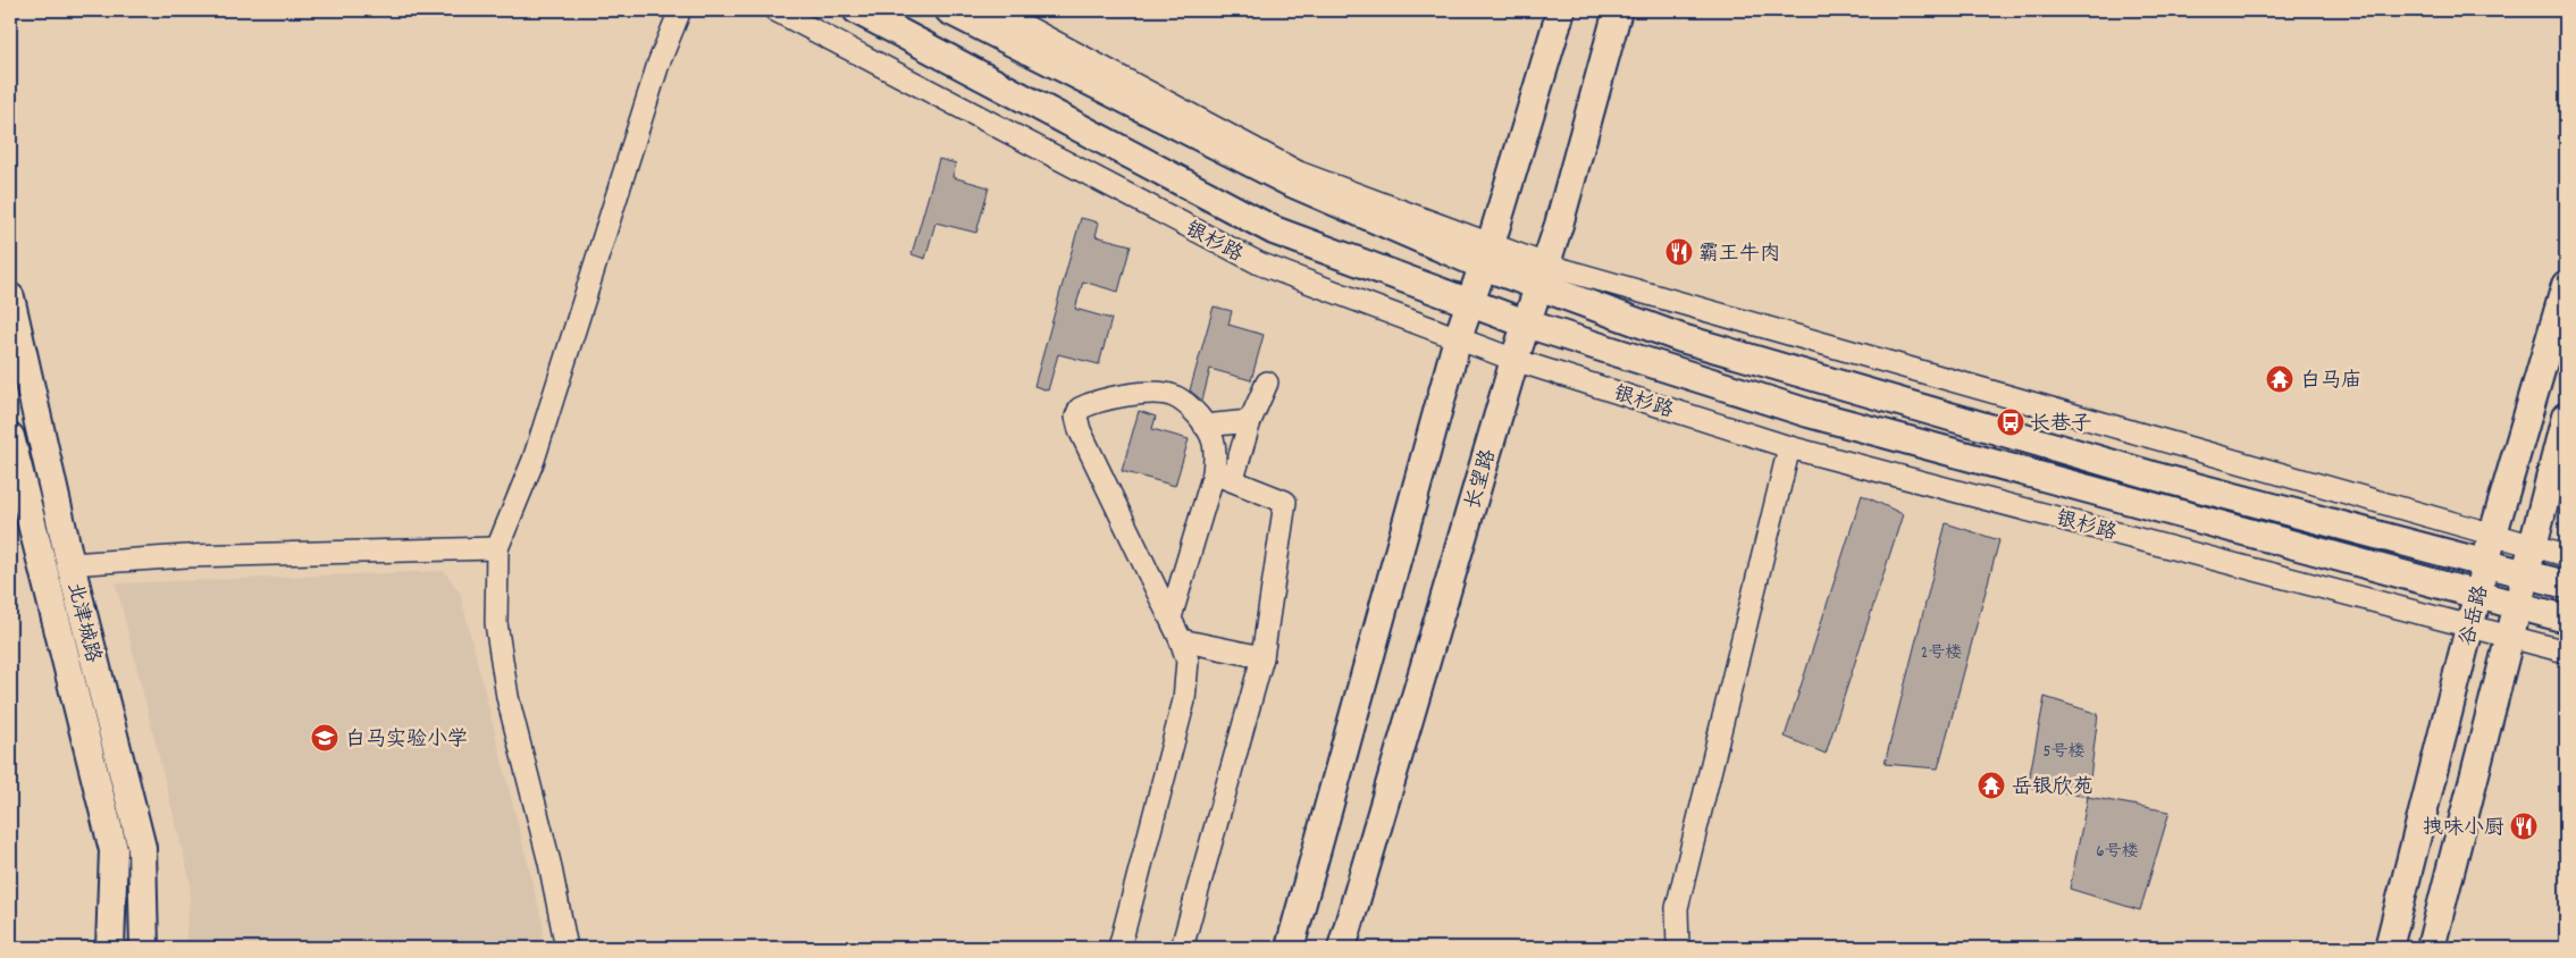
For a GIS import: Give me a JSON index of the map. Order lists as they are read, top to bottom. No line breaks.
{"streets":{"main road":["银杉路","长望路","谷岳路","北津城路"]},"crossings":[["银杉路","长望路"],["银杉路","谷岳路"]],"places":{"restaurant":["霸王牛肉","拽味小厨"],"temple":["白马庙","岳银欣苑"],"bus stop":["长巷子"],"school or university":["白马实验小学"]},"house_numbers":["2号楼","5号楼","6号楼"]}
